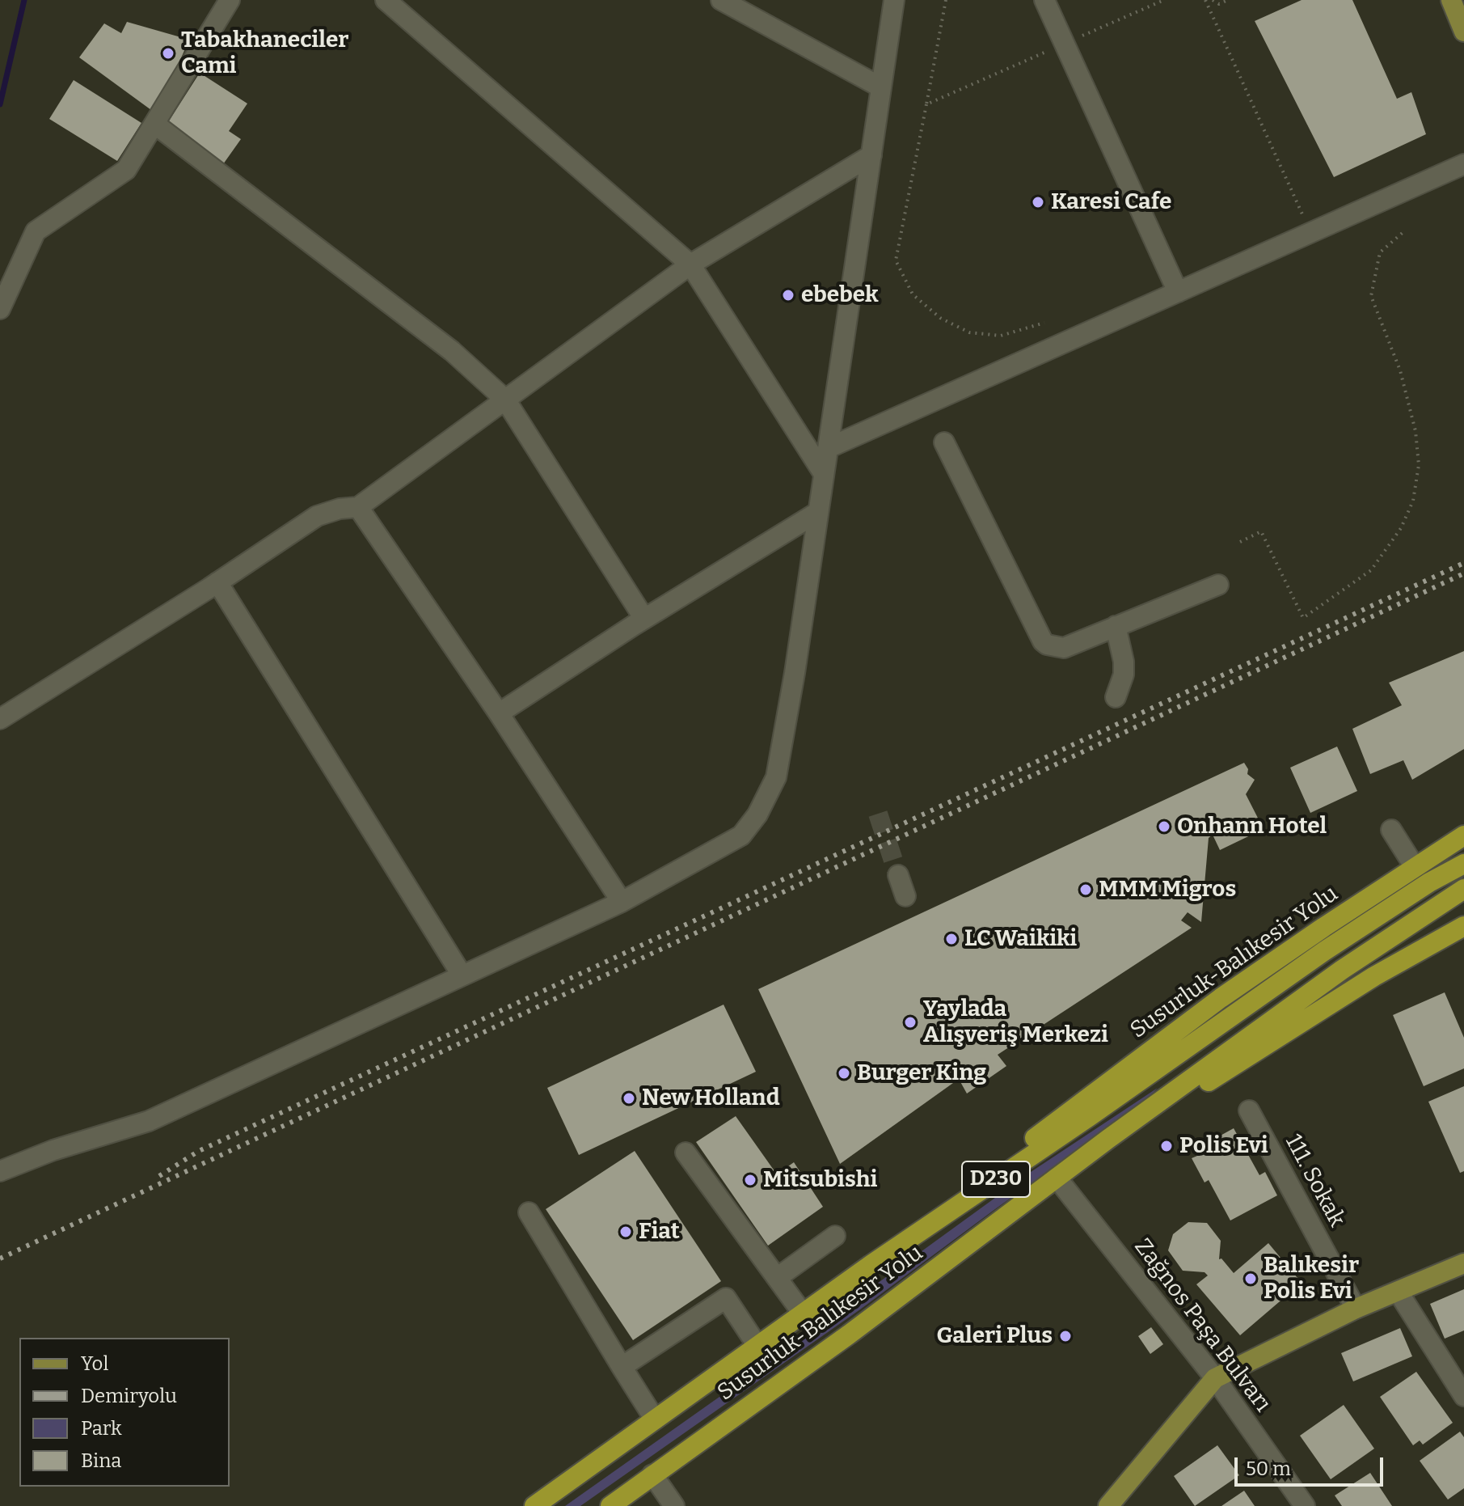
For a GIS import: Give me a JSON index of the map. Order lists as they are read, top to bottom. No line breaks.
{"streets":{"highway":["Susurluk-Balıkesir Yolu","D230"],"street":["111. Sokak","Zağnos Paşa Bulvarı"]},"crossings":[["Susurluk-Balıkesir Yolu","Zağnos Paşa Bulvarı"]],"places":["Tabakhaneciler Cami","Karesi Cafe","ebebek","Onhann Hotel","MMM Migros","LC Waikiki","Yaylada Alışveriş Merkezi","Burger King","New Holland","Polis Evi","Mitsubishi","Fiat","Balıkesir Polis Evi","Galeri Plus"],"legend":["Yol","Demiryolu","Park","Bina"],"scale_bar":"50 m"}
